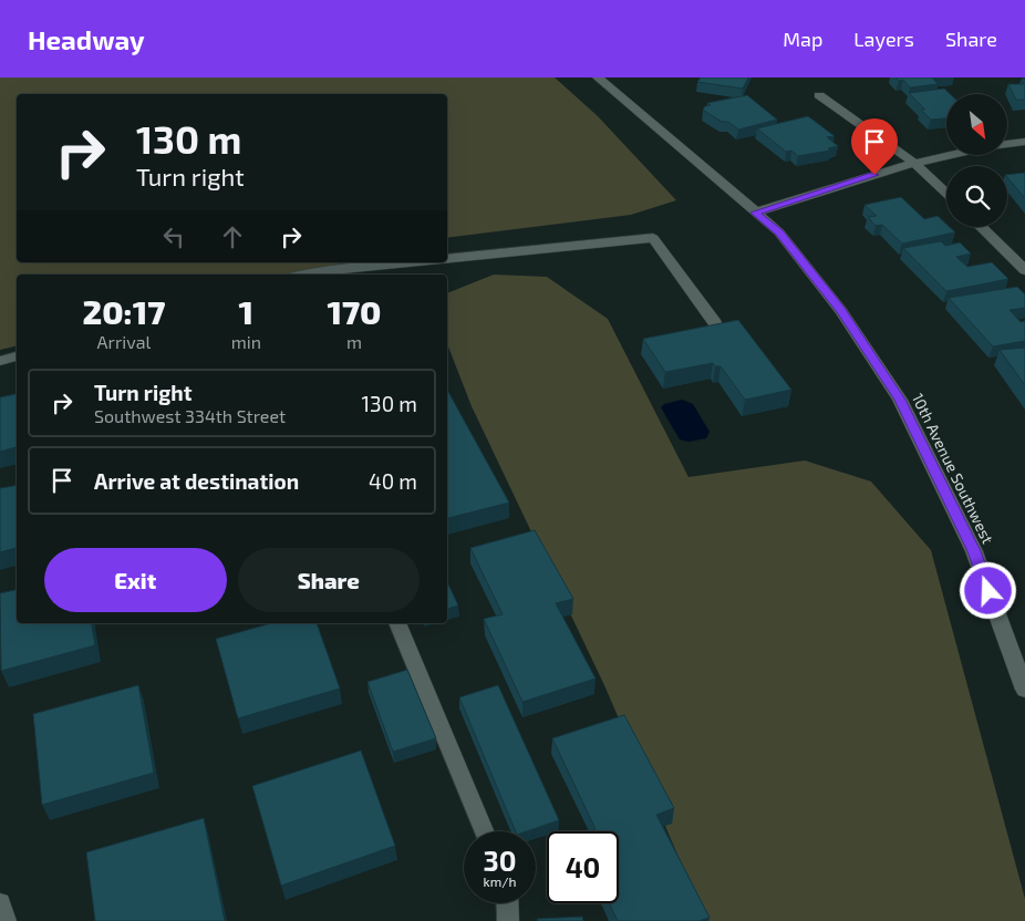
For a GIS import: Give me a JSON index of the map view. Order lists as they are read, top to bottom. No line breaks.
{"streets":{"street":["10th Avenue Southwest"]},"north":"bottom right","page":{"header":"Headway","nav":["Map","Layers","Share"],"turn":["130 m","Turn right"],"eta":["20:17","Arrival","1","min","170","m"],"list":[{"name":"Turn right","note":"Southwest 334th Street","value":"130 m"},{"name":"Arrive at destination","value":"40 m"}],"buttons":["Exit","Share"],"speed":"30 km/h","limit":"40"}}
